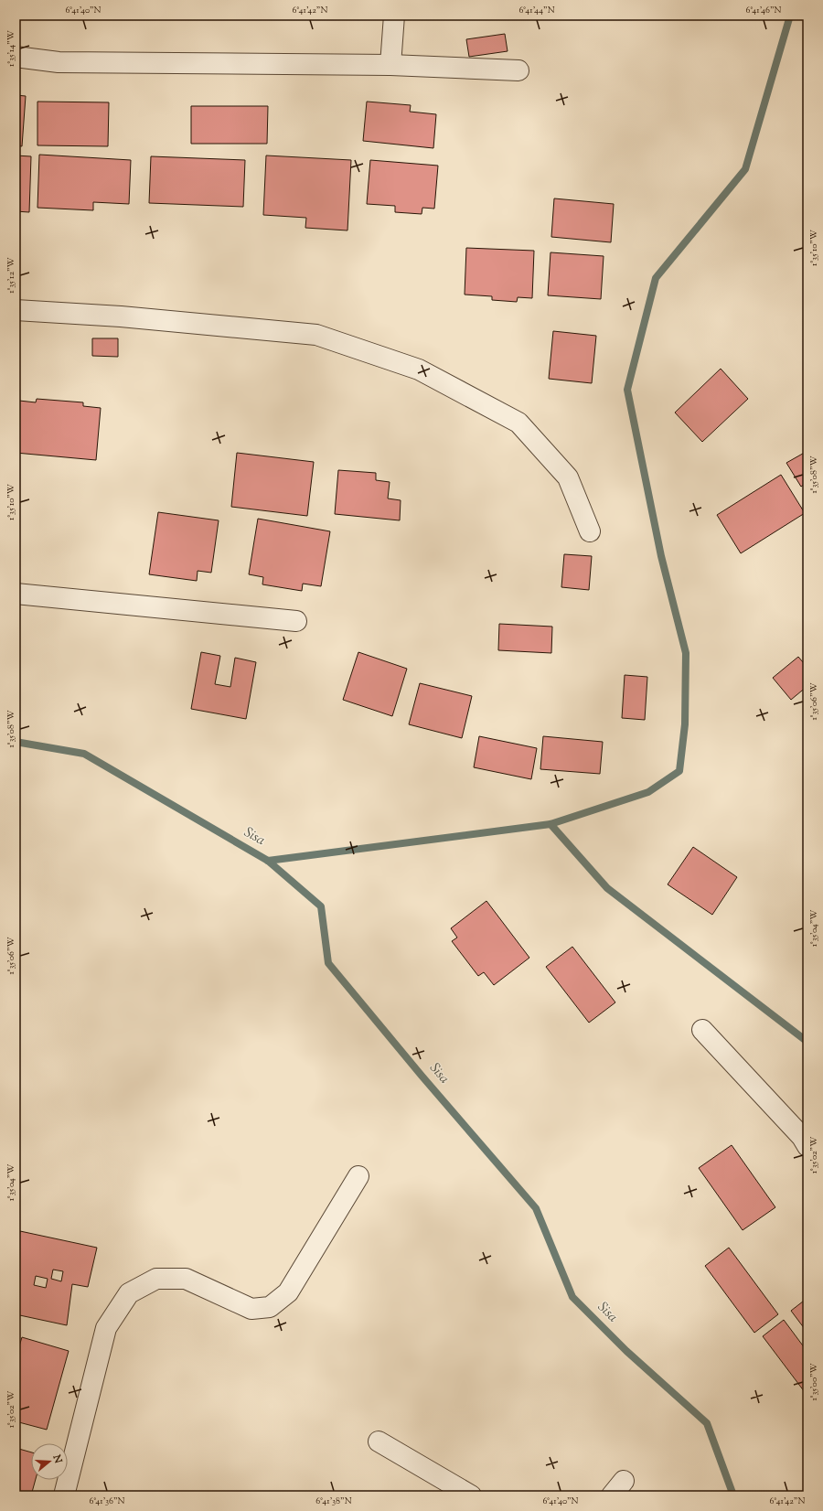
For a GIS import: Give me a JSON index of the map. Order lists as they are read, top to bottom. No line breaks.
{"water":["Sisa"],"north":"right","coordinates":["6°41'40\"N","6°41'42\"N","6°41'44\"N","6°41'46\"N","1°35'14\"W","1°35'10\"W","1°35'12\"W","1°35'08\"W","1°35'06\"W","1°35'04\"W","1°35'02\"W","1°35'00\"W","6°41'36\"N","6°41'38\"N"]}
